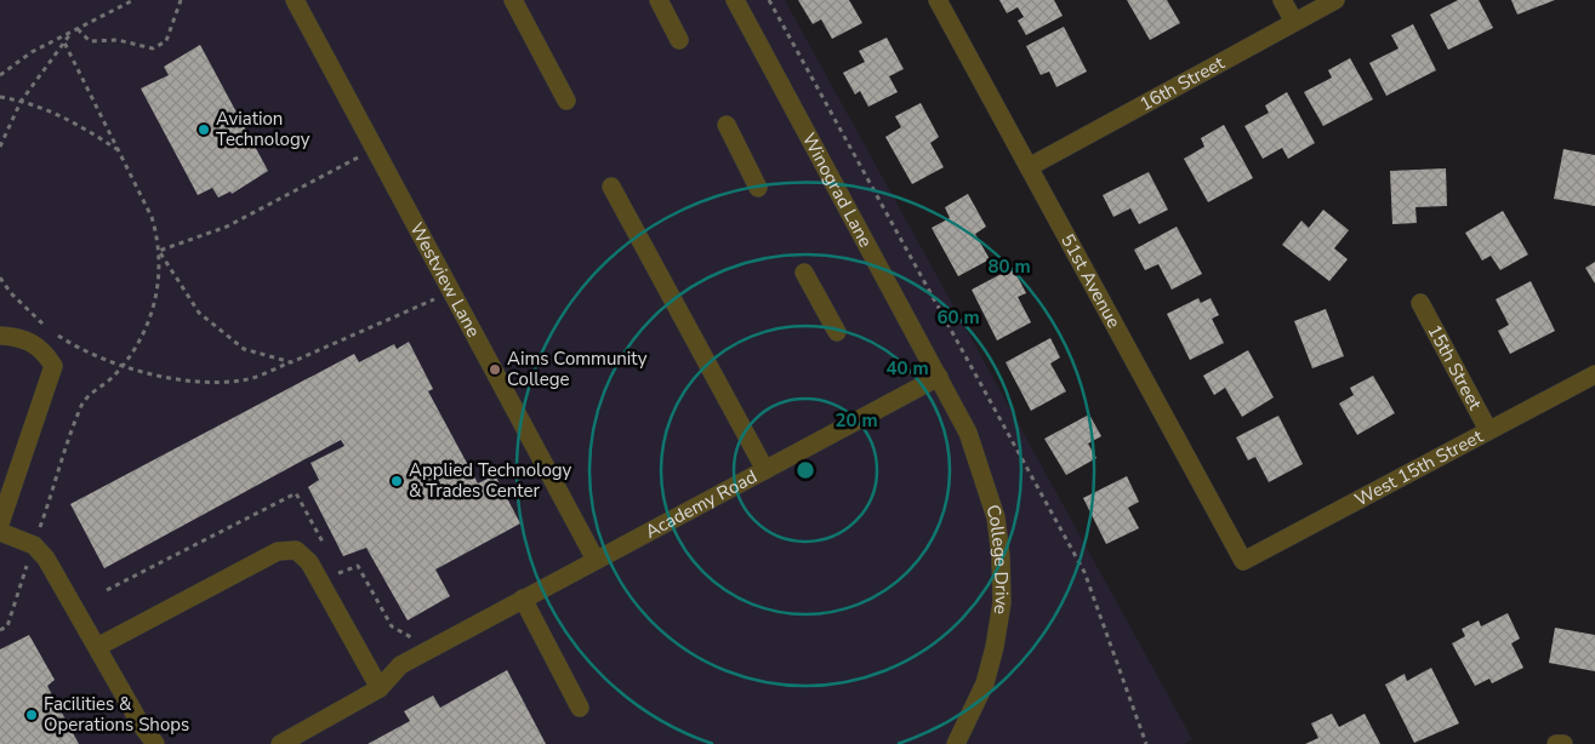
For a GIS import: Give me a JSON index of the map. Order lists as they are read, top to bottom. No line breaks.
{"streets":{"street":["16th Street","Winograd Lane","51st Avenue","Westview Lane","15th Street","West 15th Street","Academy Road","College Drive"]},"crossings":[["16th Street","51st Avenue"],["Winograd Lane","Academy Road"],["Winograd Lane","College Drive"],["51st Avenue","West 15th Street"],["Westview Lane","Academy Road"],["15th Street","West 15th Street"],["Academy Road","College Drive"]],"places":["Aviation Technology","Aims Community College","Applied Technology & Trades Center","Facilities & Operations Shops"],"rings":["80 m","60 m","40 m","20 m"]}
